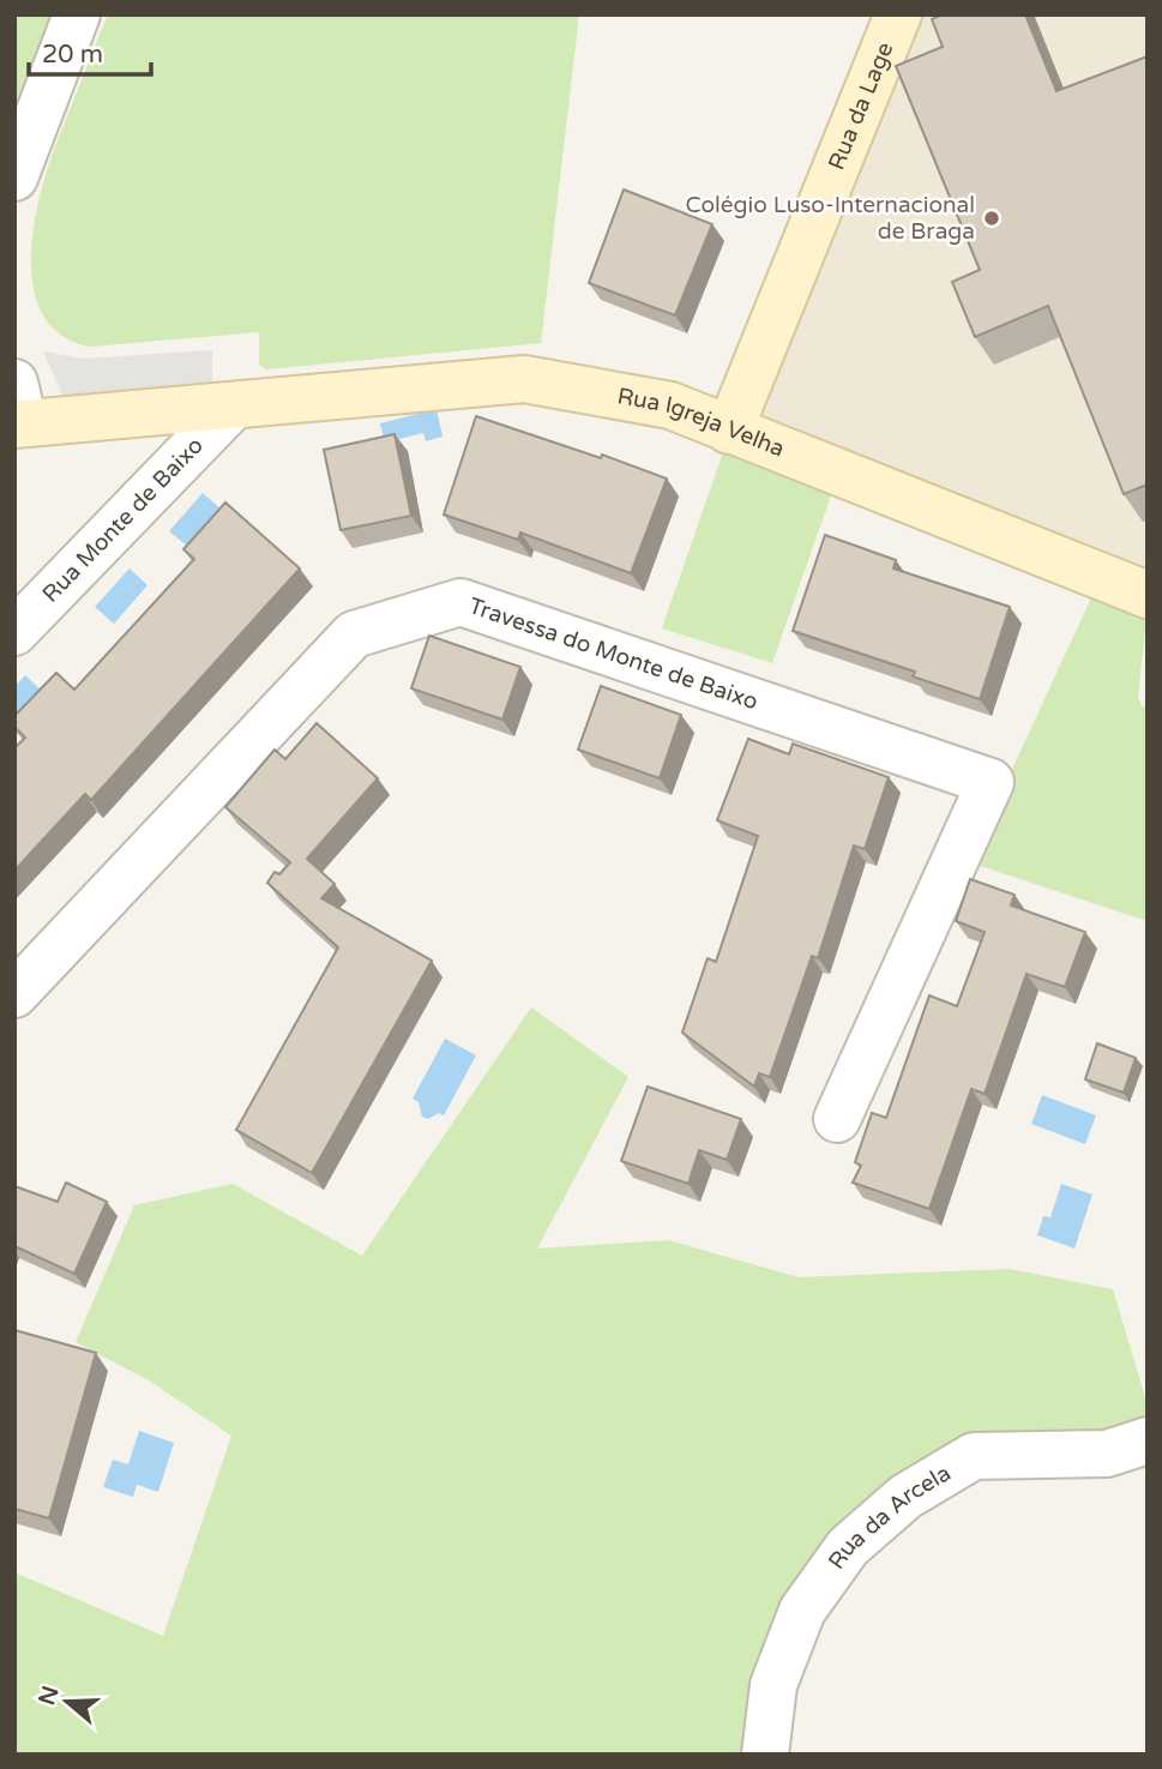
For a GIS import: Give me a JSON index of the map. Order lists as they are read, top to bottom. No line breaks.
{"streets":{"street":["Rua da Lage","Rua Igreja Velha","Rua Monte de Baixo","Travessa do Monte de Baixo","Rua da Arcela"]},"crossings":[["Rua da Lage","Rua Igreja Velha"],["Rua Igreja Velha","Rua Monte de Baixo"]],"places":["Colégio Luso-Internacional de Braga"],"scale_bar":"20 m","north":"left"}
